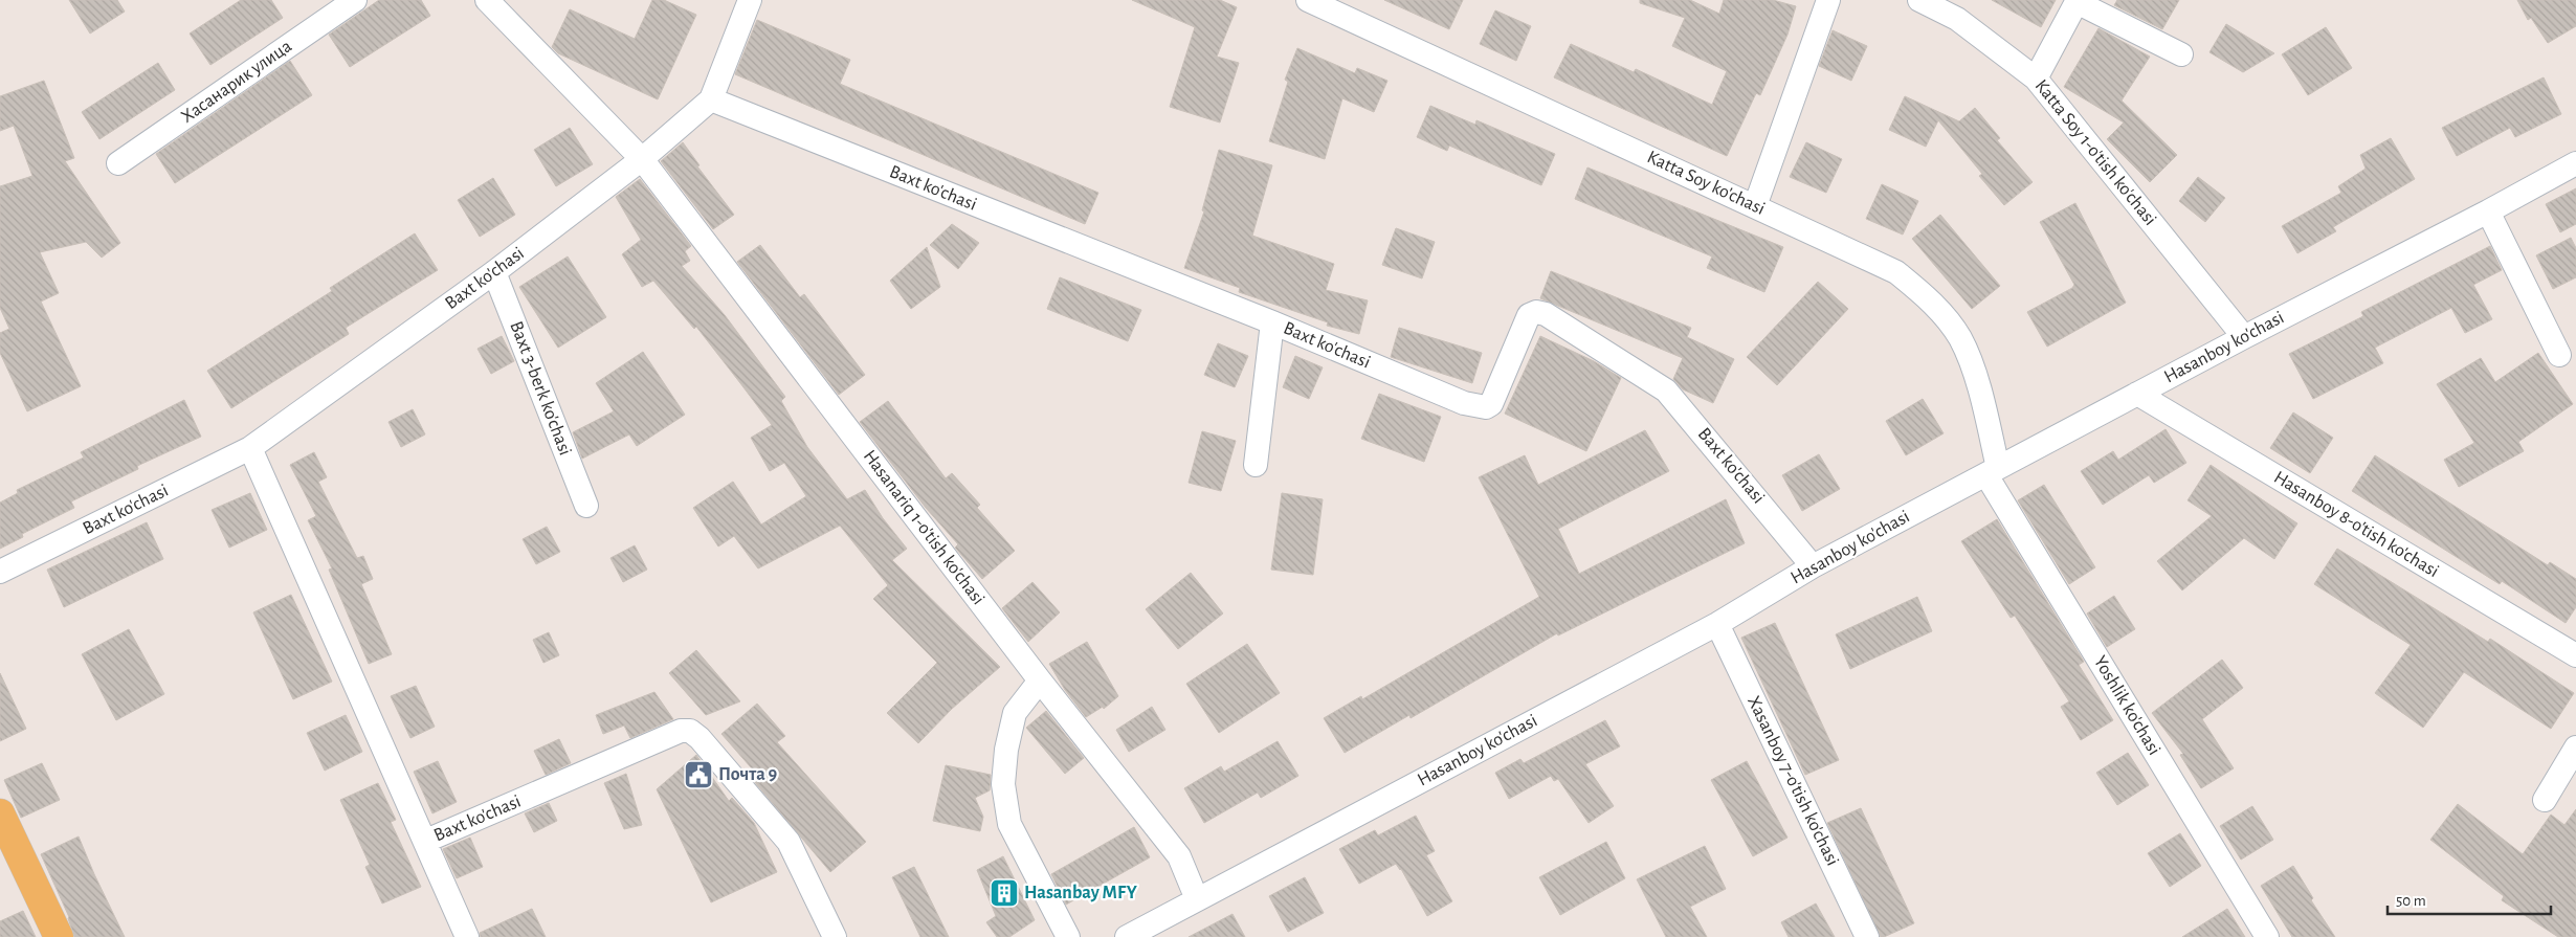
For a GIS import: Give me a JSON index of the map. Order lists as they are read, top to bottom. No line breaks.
{"streets":{"street":["Хасанарик улица","Katta Soy 1-o'tish ko'chasi","Katta Soy ko'chasi","Baxt ko'chasi","Hasanboy ko'chasi","Baxt 3-berk ko'chasi","Hasanboy 8-o'tish ko'chasi","Hasanariq 1-o'tish ko'chasi","Yoshlik ko'chasi","Xasanboy 7-o'tish ko'chasi"]},"crossings":[["Katta Soy 1-o'tish ko'chasi","Hasanboy ko'chasi"],["Katta Soy ko'chasi","Hasanboy ko'chasi"],["Katta Soy ko'chasi","Yoshlik ko'chasi"],["Baxt ko'chasi","Hasanboy ko'chasi"],["Baxt ko'chasi","Baxt 3-berk ko'chasi"],["Baxt ko'chasi","Hasanariq 1-o'tish ko'chasi"],["Hasanboy ko'chasi","Hasanboy 8-o'tish ko'chasi"],["Hasanboy ko'chasi","Hasanariq 1-o'tish ko'chasi"],["Hasanboy ko'chasi","Yoshlik ko'chasi"],["Hasanboy ko'chasi","Xasanboy 7-o'tish ko'chasi"]],"places":{"public building":["Почта 9"],"building":["Hasanbay MFY"]},"scale_bar":"50 m"}
